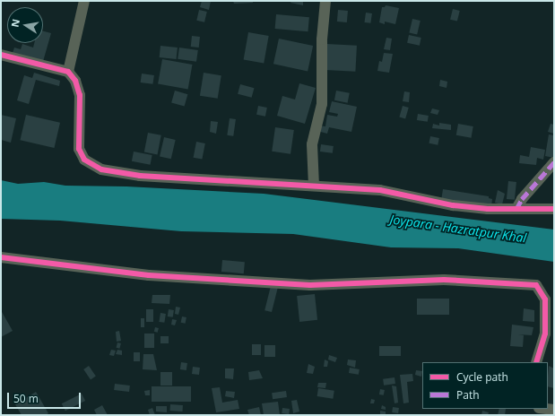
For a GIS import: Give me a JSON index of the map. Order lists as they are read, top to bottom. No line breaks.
{"water":["Joypara - Hazratpur Khal"],"legend":["Cycle path","Path"],"scale_bar":"50 m","north":"left"}
